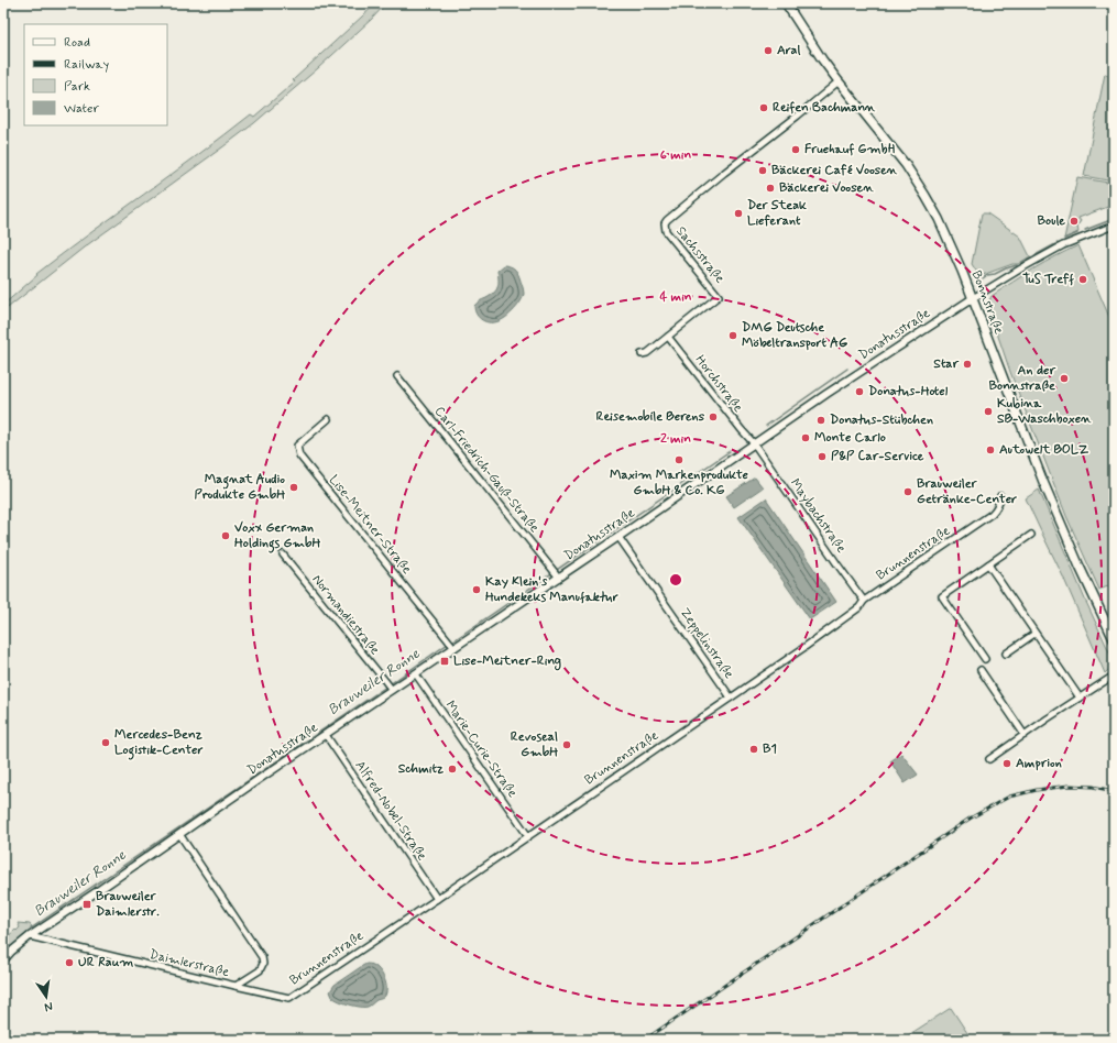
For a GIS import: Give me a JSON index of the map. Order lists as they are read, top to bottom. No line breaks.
{"streets":{"main road":["Bonnstraße"],"street":["Sachsstraße","Donatusstraße","Horchstraße","Carl-Friedrich-Gauß-Straße","Maybachstraße","Lise-Meitner-Straße","Brunnenstraße","Normandiestraße","Zeppelinstraße","Marie-Curie-Straße","Alfred-Nobel-Straße","Daimlerstraße"]},"crossings":[["Sachsstraße","Bonnstraße"],["Sachsstraße","Horchstraße"],["Bonnstraße","Donatusstraße"],["Donatusstraße","Horchstraße"],["Donatusstraße","Carl-Friedrich-Gauß-Straße"],["Donatusstraße","Maybachstraße"],["Donatusstraße","Lise-Meitner-Straße"],["Donatusstraße","Normandiestraße"],["Donatusstraße","Zeppelinstraße"],["Donatusstraße","Marie-Curie-Straße"],["Donatusstraße","Alfred-Nobel-Straße"],["Donatusstraße","Daimlerstraße"],["Horchstraße","Maybachstraße"],["Maybachstraße","Brunnenstraße"],["Brunnenstraße","Zeppelinstraße"],["Brunnenstraße","Marie-Curie-Straße"],["Brunnenstraße","Alfred-Nobel-Straße"],["Brunnenstraße","Daimlerstraße"]],"water":["Brauweiler Ronne"],"places":{"other":["Aral","Reifen Bachmann","Fruehauf GmbH","Bäckerei Café Voosen","Bäckerei Voosen","Der Steak Lieferant","Boule","TuS Treff","DMG Deutsche Möbeltransport AG","Star","An der Bonnstraße","Donatus-Hotel","Kubina SB-Waschboxen","Reisemobile Berens","Donatus-Stübchen","Monte Carlo","Autowelt BOLZ","P&P Car-Service","Maxim Markenprodukte GmbH & Co. KG","Magnat Audio Produkte GmbH","Brauweiler Getränke-Center","Voxx German Holdings GmbH","Kay Klein's Hundekeks Manufaktur","Mercedes-Benz Logistik-Center","Revoseal GmbH","B1","Amprion","Schmitz","UR Raum"],"transit":["Lise-Meitner-Ring","Brauweiler Daimlerstr."]},"legend":["Road","Railway","Park","Water"],"north":"bottom","rings":["6 min","4 min","2 min"]}
